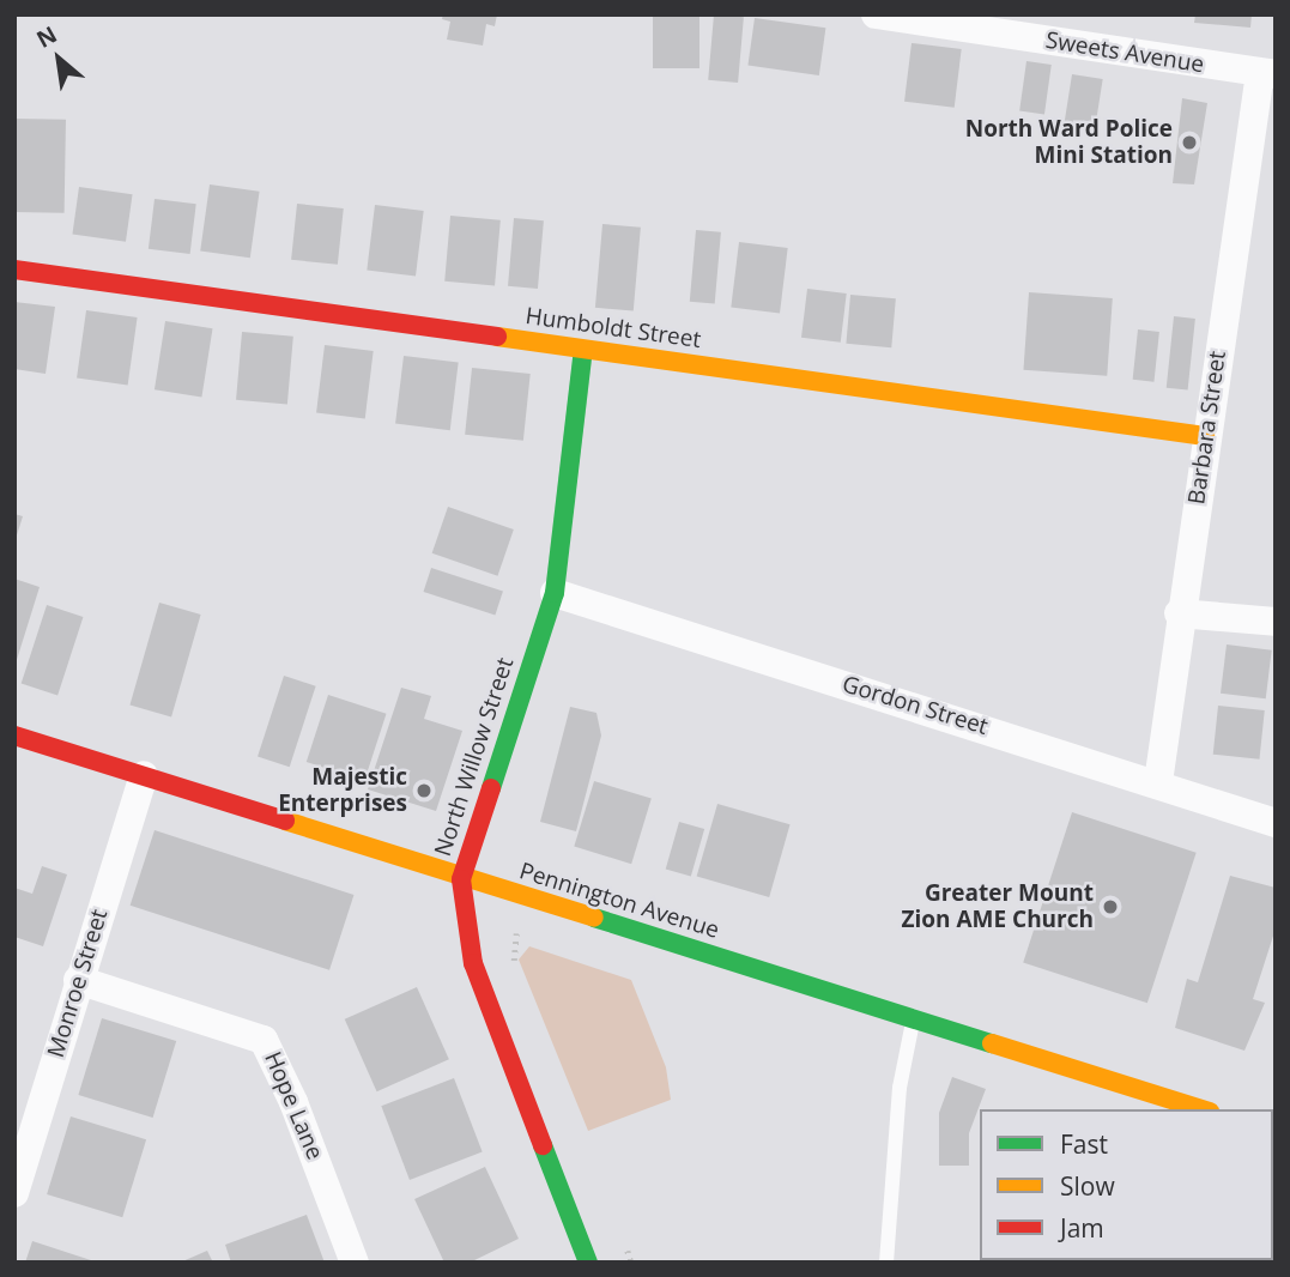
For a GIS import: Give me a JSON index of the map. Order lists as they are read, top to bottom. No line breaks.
{"streets":{"street":["Sweets Avenue","Humboldt Street","Barbara Street","Gordon Street","North Willow Street","Pennington Avenue","Monroe Street","Hope Lane"]},"crossings":[["Sweets Avenue","Barbara Street"],["Humboldt Street","Barbara Street"],["Humboldt Street","North Willow Street"],["Barbara Street","Gordon Street"],["Gordon Street","North Willow Street"],["North Willow Street","Pennington Avenue"],["Pennington Avenue","Monroe Street"],["Monroe Street","Hope Lane"]],"places":["North Ward Police Mini Station","Majestic Enterprises","Greater Mount Zion AME Church"],"legend":["Fast","Slow","Jam"],"north":"top left"}
